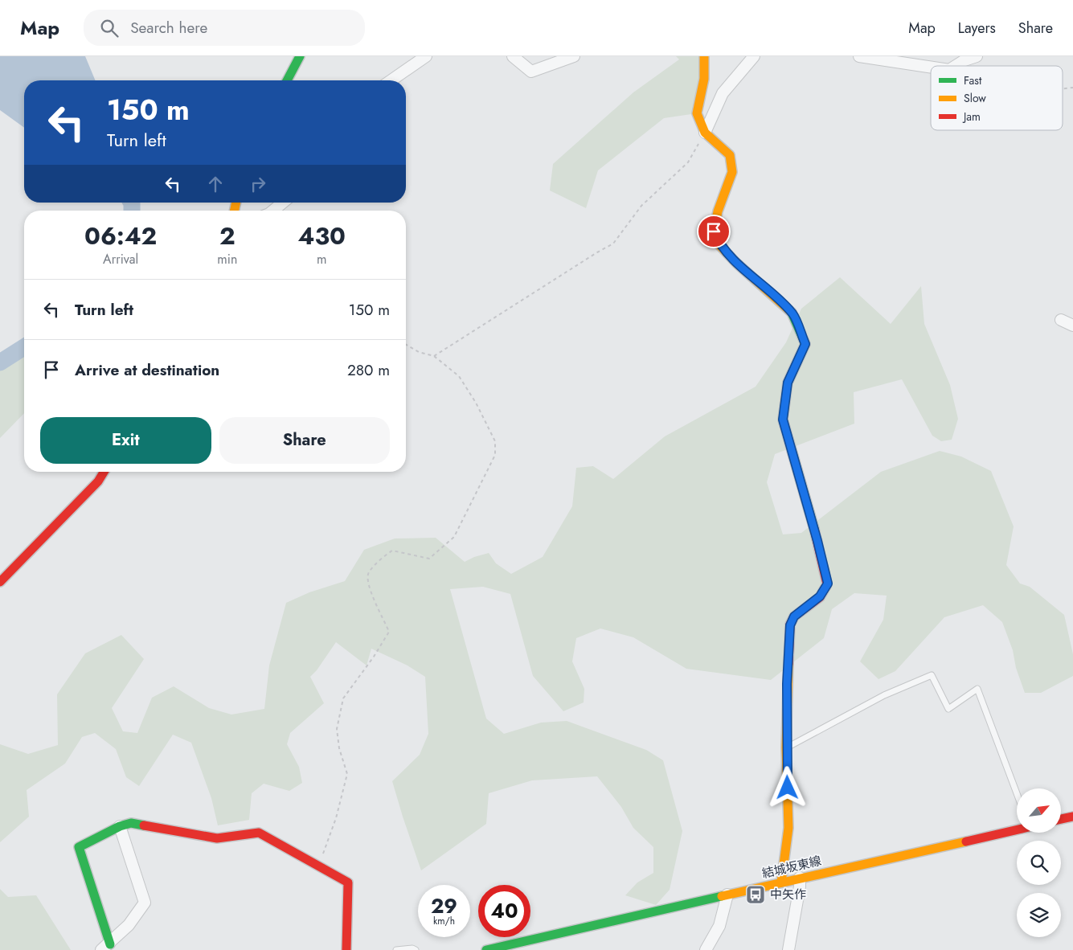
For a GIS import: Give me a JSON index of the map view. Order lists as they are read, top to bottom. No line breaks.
{"streets":{"street":["結城坂東線"]},"places":{"bus stop":["中矢作"]},"legend":["Fast","Slow","Jam"],"north":"top right","page":{"header":"Map","search":"Search here","nav":["Map","Layers","Share"],"turn":["150 m","Turn left"],"eta":["06:42","Arrival","2","min","430","m"],"list":[{"name":"Turn left","value":"150 m"},{"name":"Arrive at destination","value":"280 m"}],"buttons":["Exit","Share"],"speed":"29 km/h","limit":"40"}}
